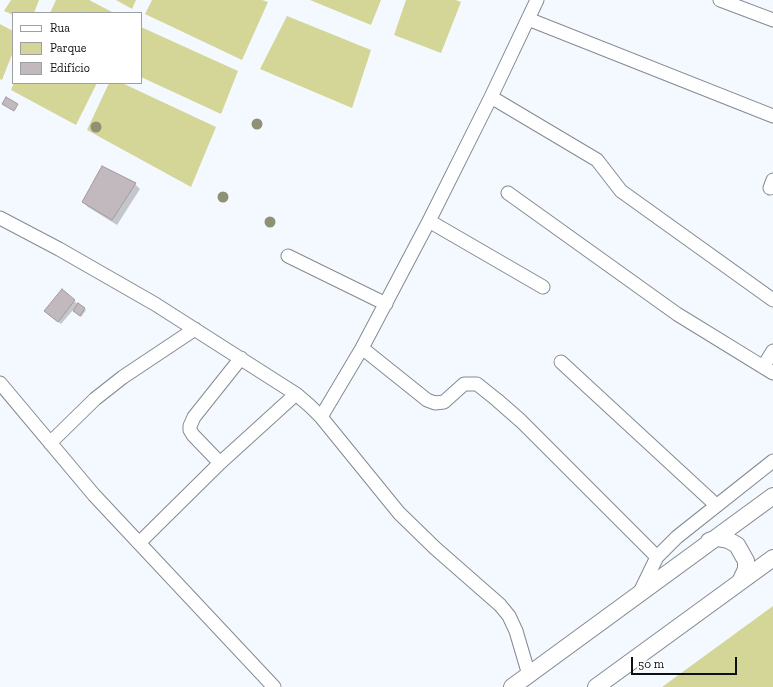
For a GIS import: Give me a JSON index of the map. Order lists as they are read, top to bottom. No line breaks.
{"legend":["Rua","Parque","Edifício"],"scale_bar":"50 m"}
